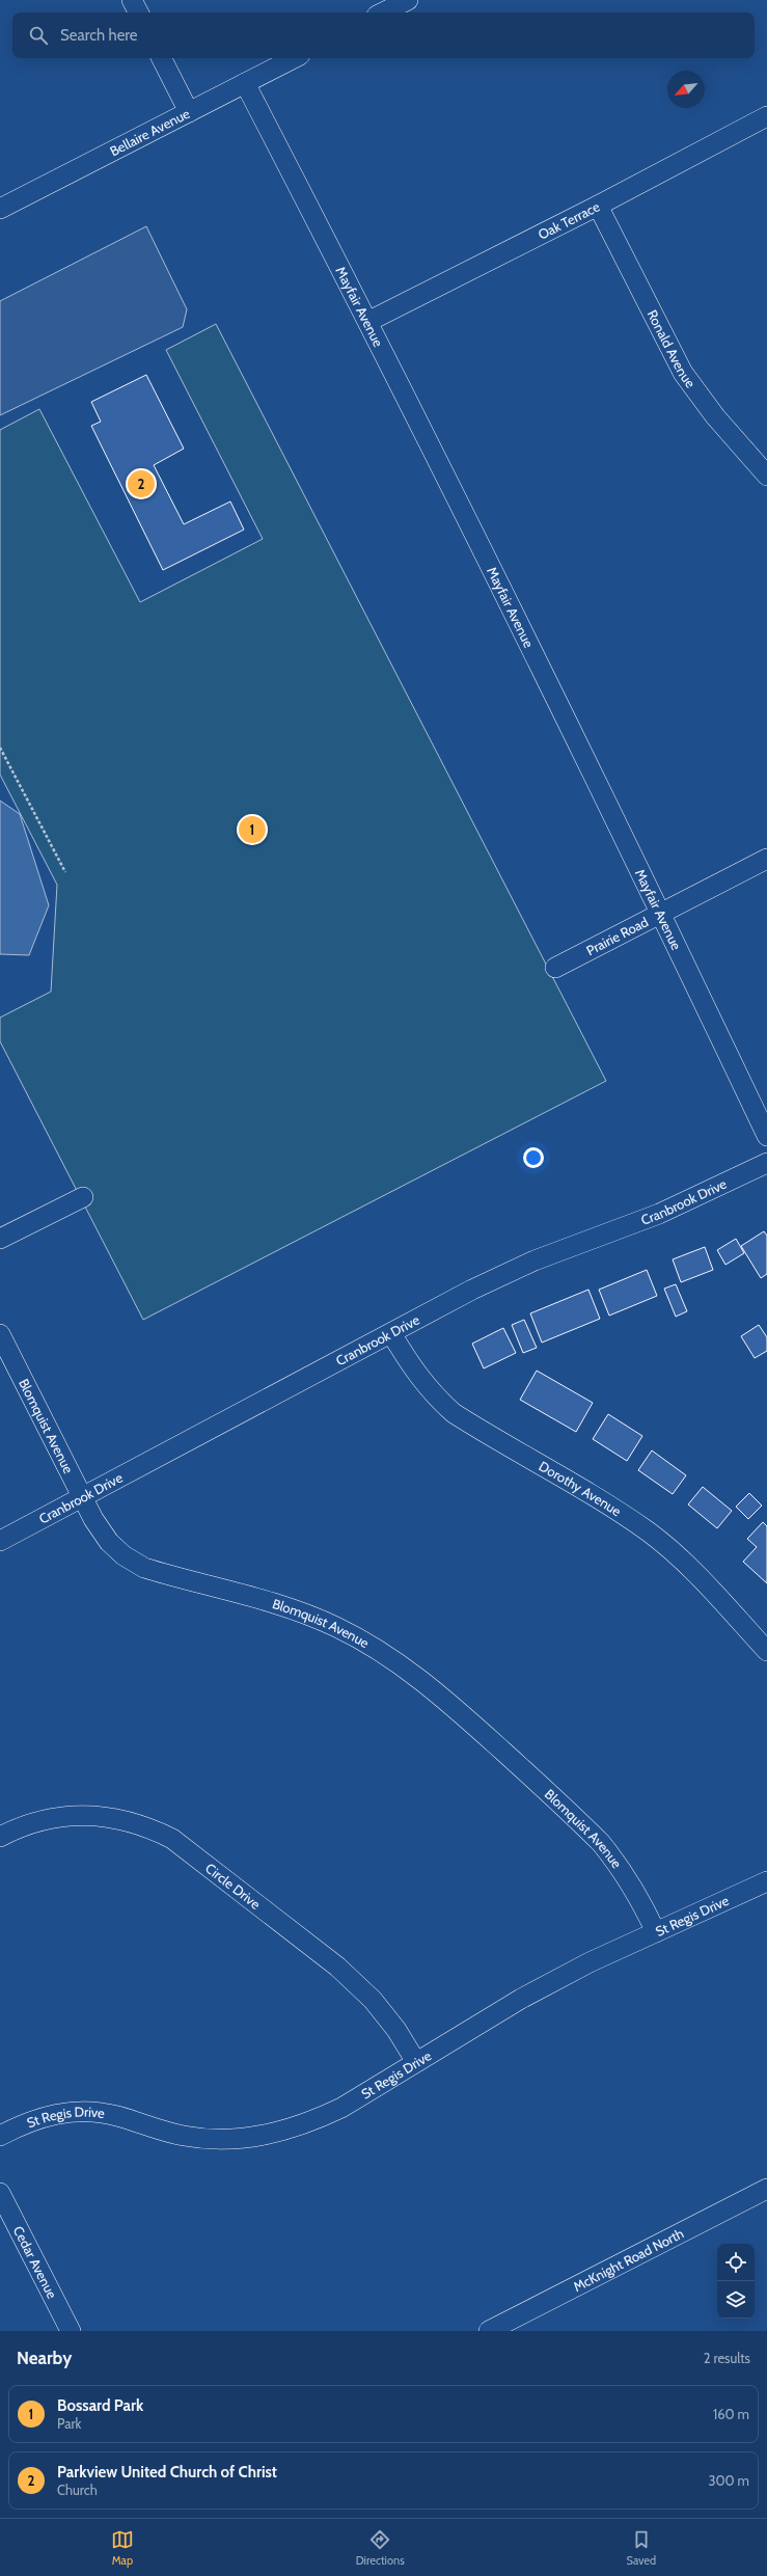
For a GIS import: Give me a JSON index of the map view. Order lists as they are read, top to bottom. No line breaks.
{"streets":{"street":["Bellaire Avenue","Oak Terrace","Mayfair Avenue","Ronald Avenue","Prairie Road","Cranbrook Drive","Blomquist Avenue","Dorothy Avenue","Circle Drive","St Regis Drive","McKnight Road North","Cedar Avenue"]},"crossings":[["Bellaire Avenue","Mayfair Avenue"],["Oak Terrace","Mayfair Avenue"],["Oak Terrace","Ronald Avenue"],["Mayfair Avenue","Prairie Road"],["Cranbrook Drive","Blomquist Avenue"],["Cranbrook Drive","Dorothy Avenue"],["Blomquist Avenue","St Regis Drive"],["Circle Drive","St Regis Drive"]],"north":"bottom left","page":{"search":"Search here","pins":["2","1"],"heading":["Nearby","2 results"],"list":[{"mark":"1","name":"Bossard Park","note":"Park","value":"160 m"},{"mark":"2","name":"Parkview United Church of Christ","note":"Church","value":"300 m"}],"nav":["Map","Directions","Saved"]}}
